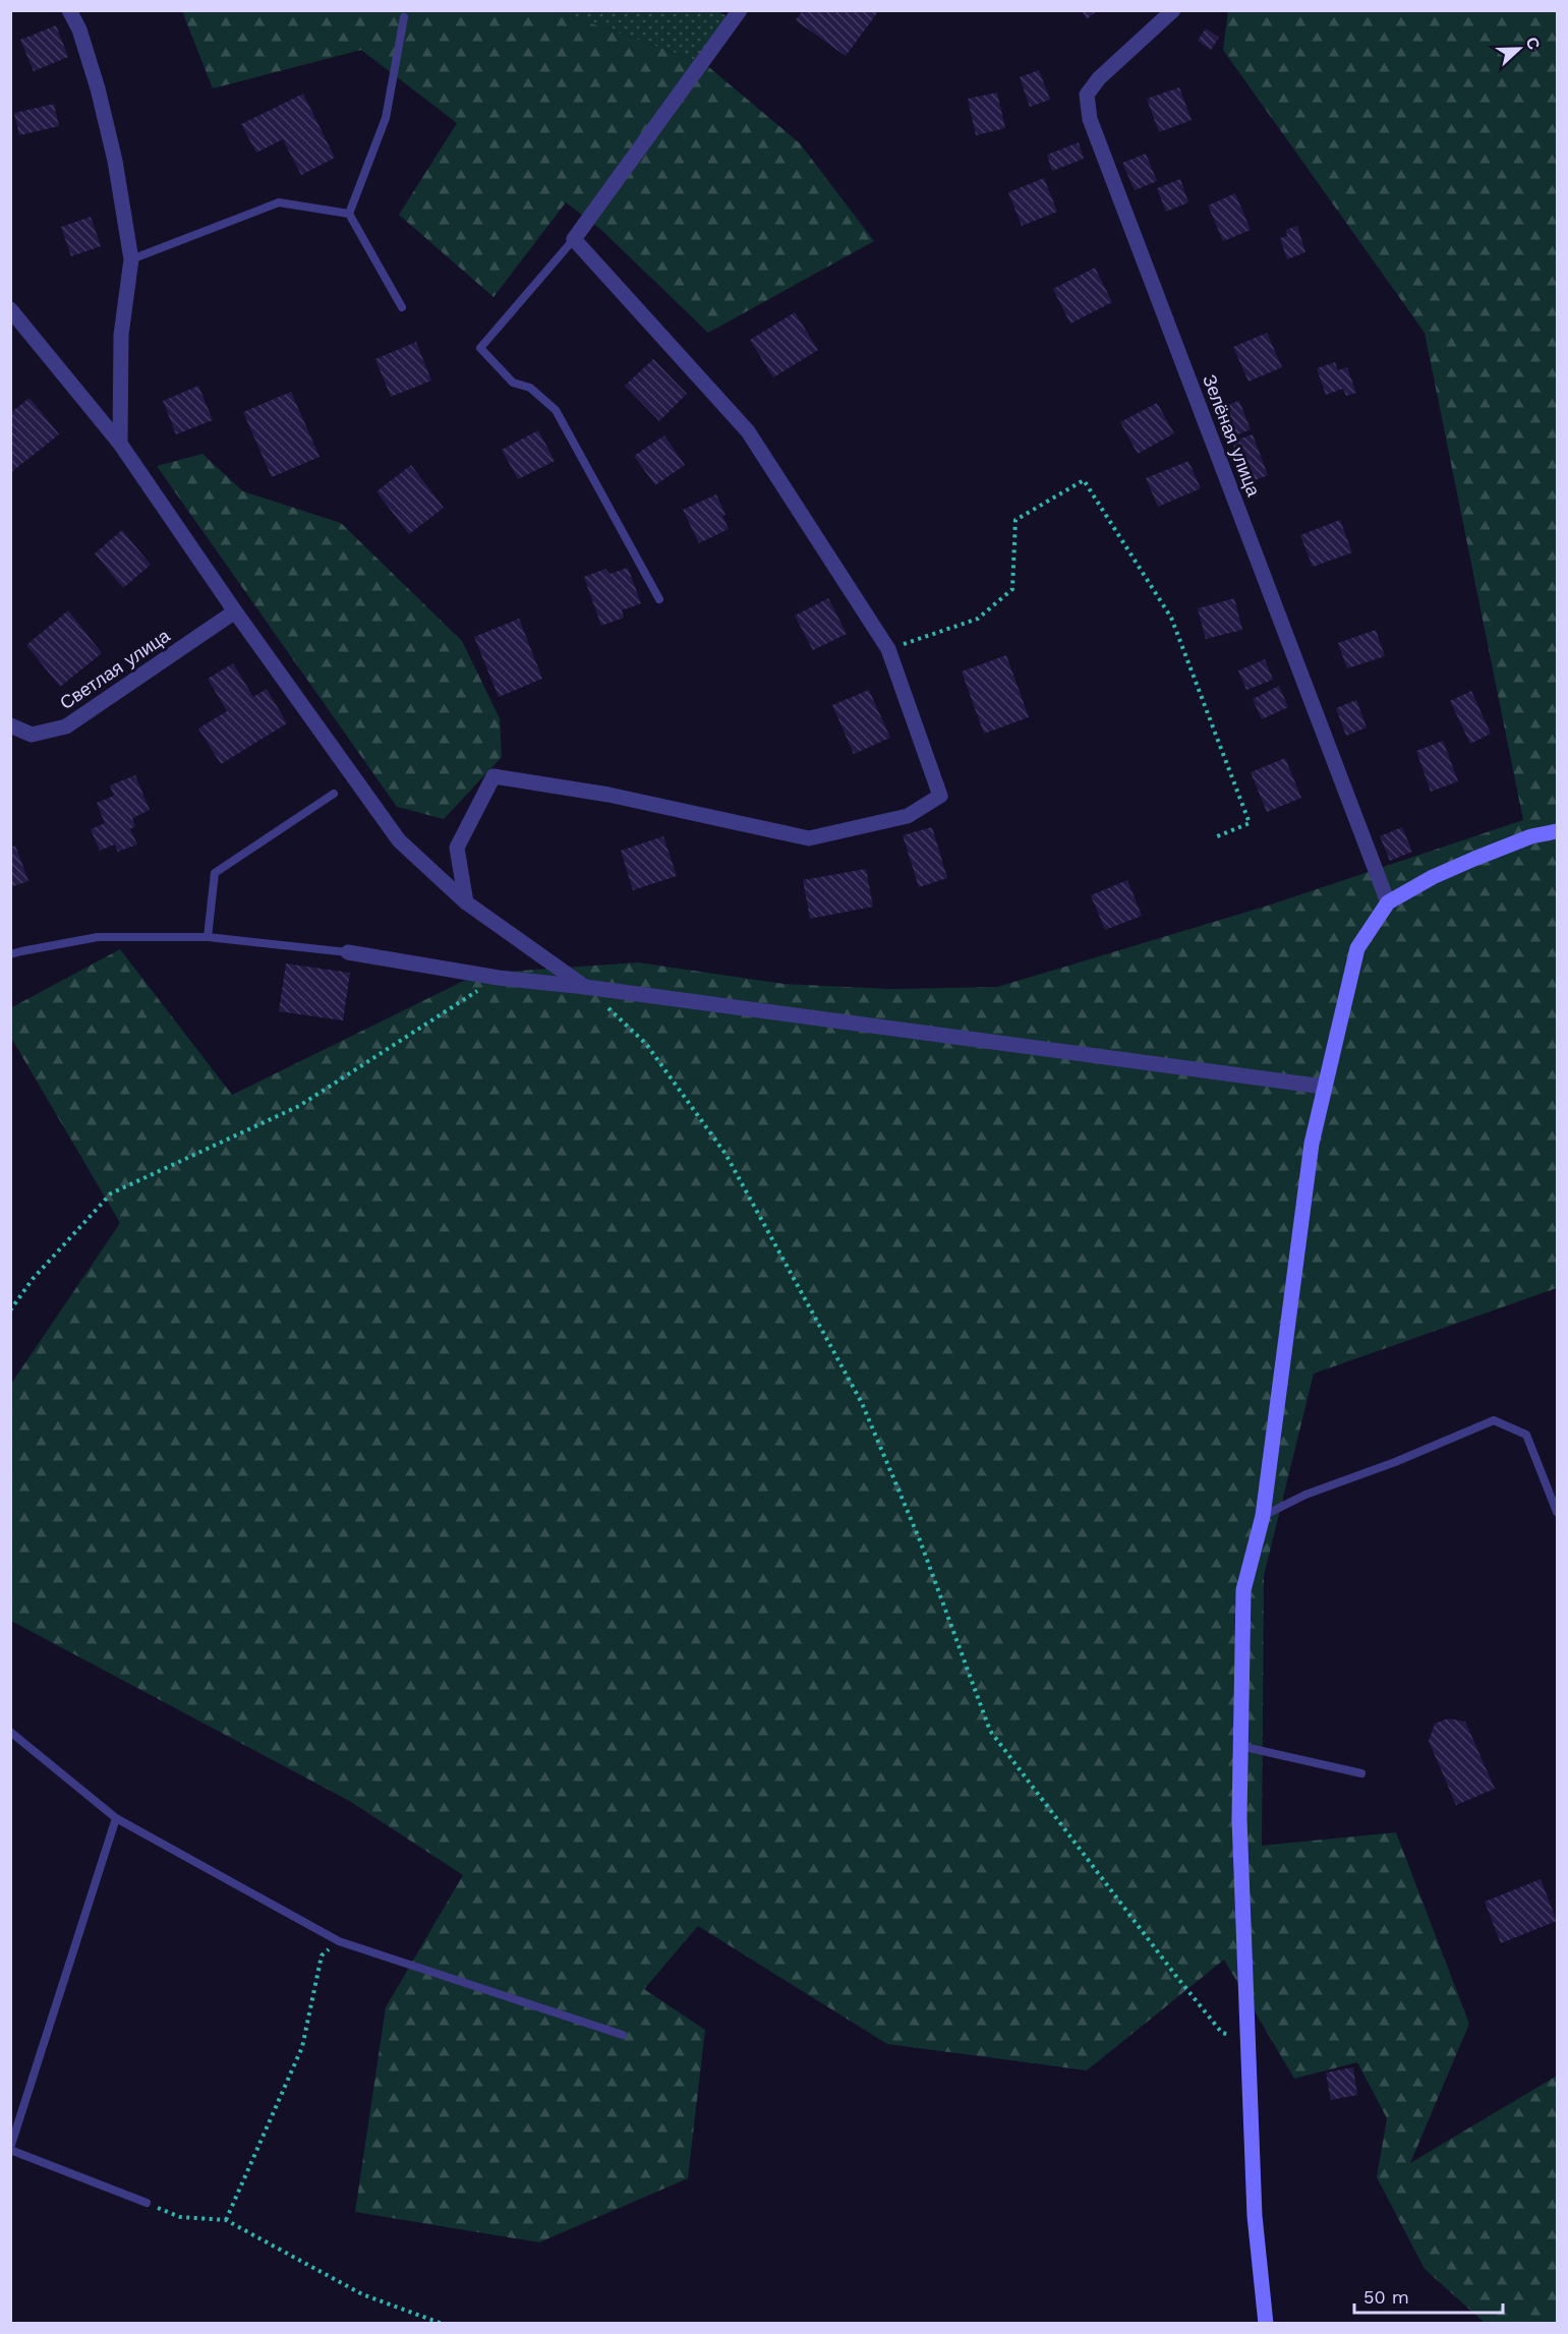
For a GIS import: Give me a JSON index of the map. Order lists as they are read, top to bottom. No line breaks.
{"streets":{"street":["Зелёная улица","Светлая улица"]},"scale_bar":"50 m","north":"right"}
